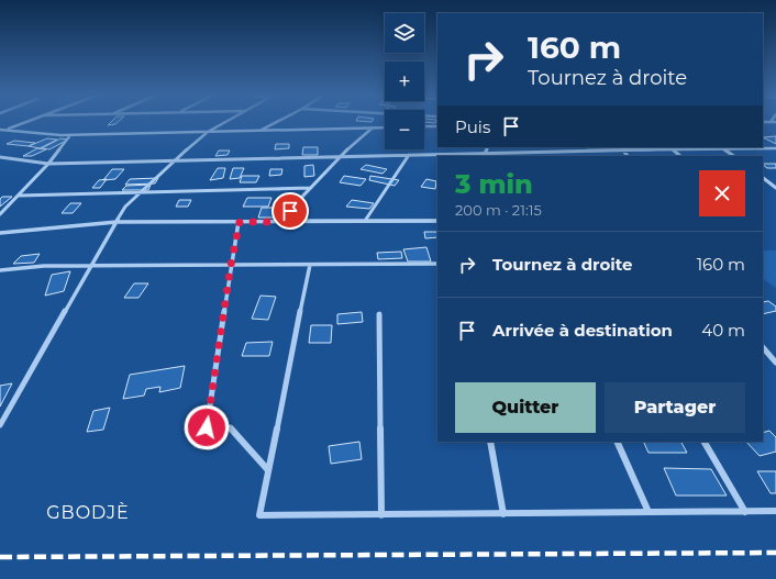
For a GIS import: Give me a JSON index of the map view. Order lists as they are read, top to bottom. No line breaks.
{"districts":["GBODJÈ"],"page":{"map_buttons":["+","−"],"turn":["160 m","Tournez à droite"],"then":"Puis","heading":["3 min","200 m · 21:15"],"list":[{"name":"Tournez à droite","value":"160 m"},{"name":"Arrivée à destination","value":"40 m"}],"buttons":["Quitter","Partager"]}}
